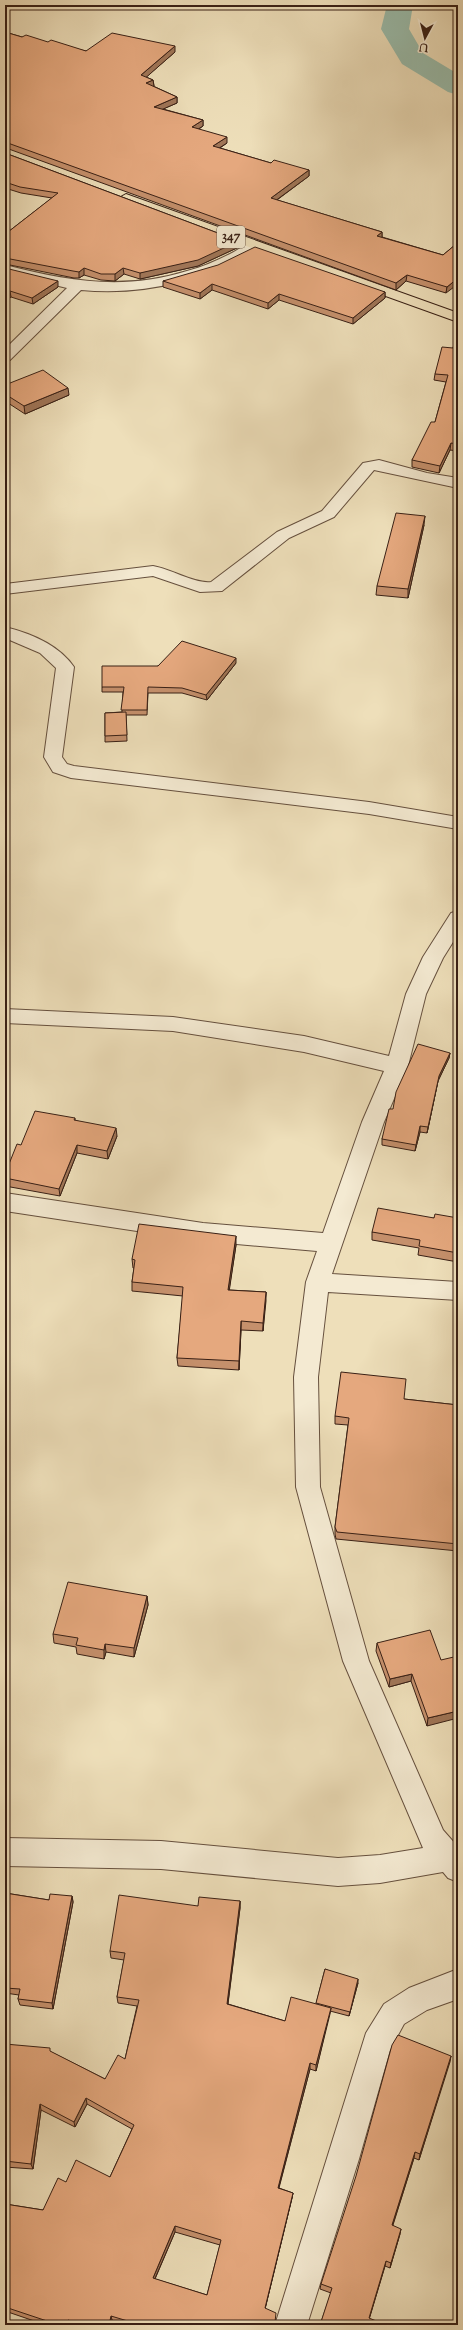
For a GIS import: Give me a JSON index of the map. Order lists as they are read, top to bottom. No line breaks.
{"streets":{"main road":["347"]},"north":"bottom"}
